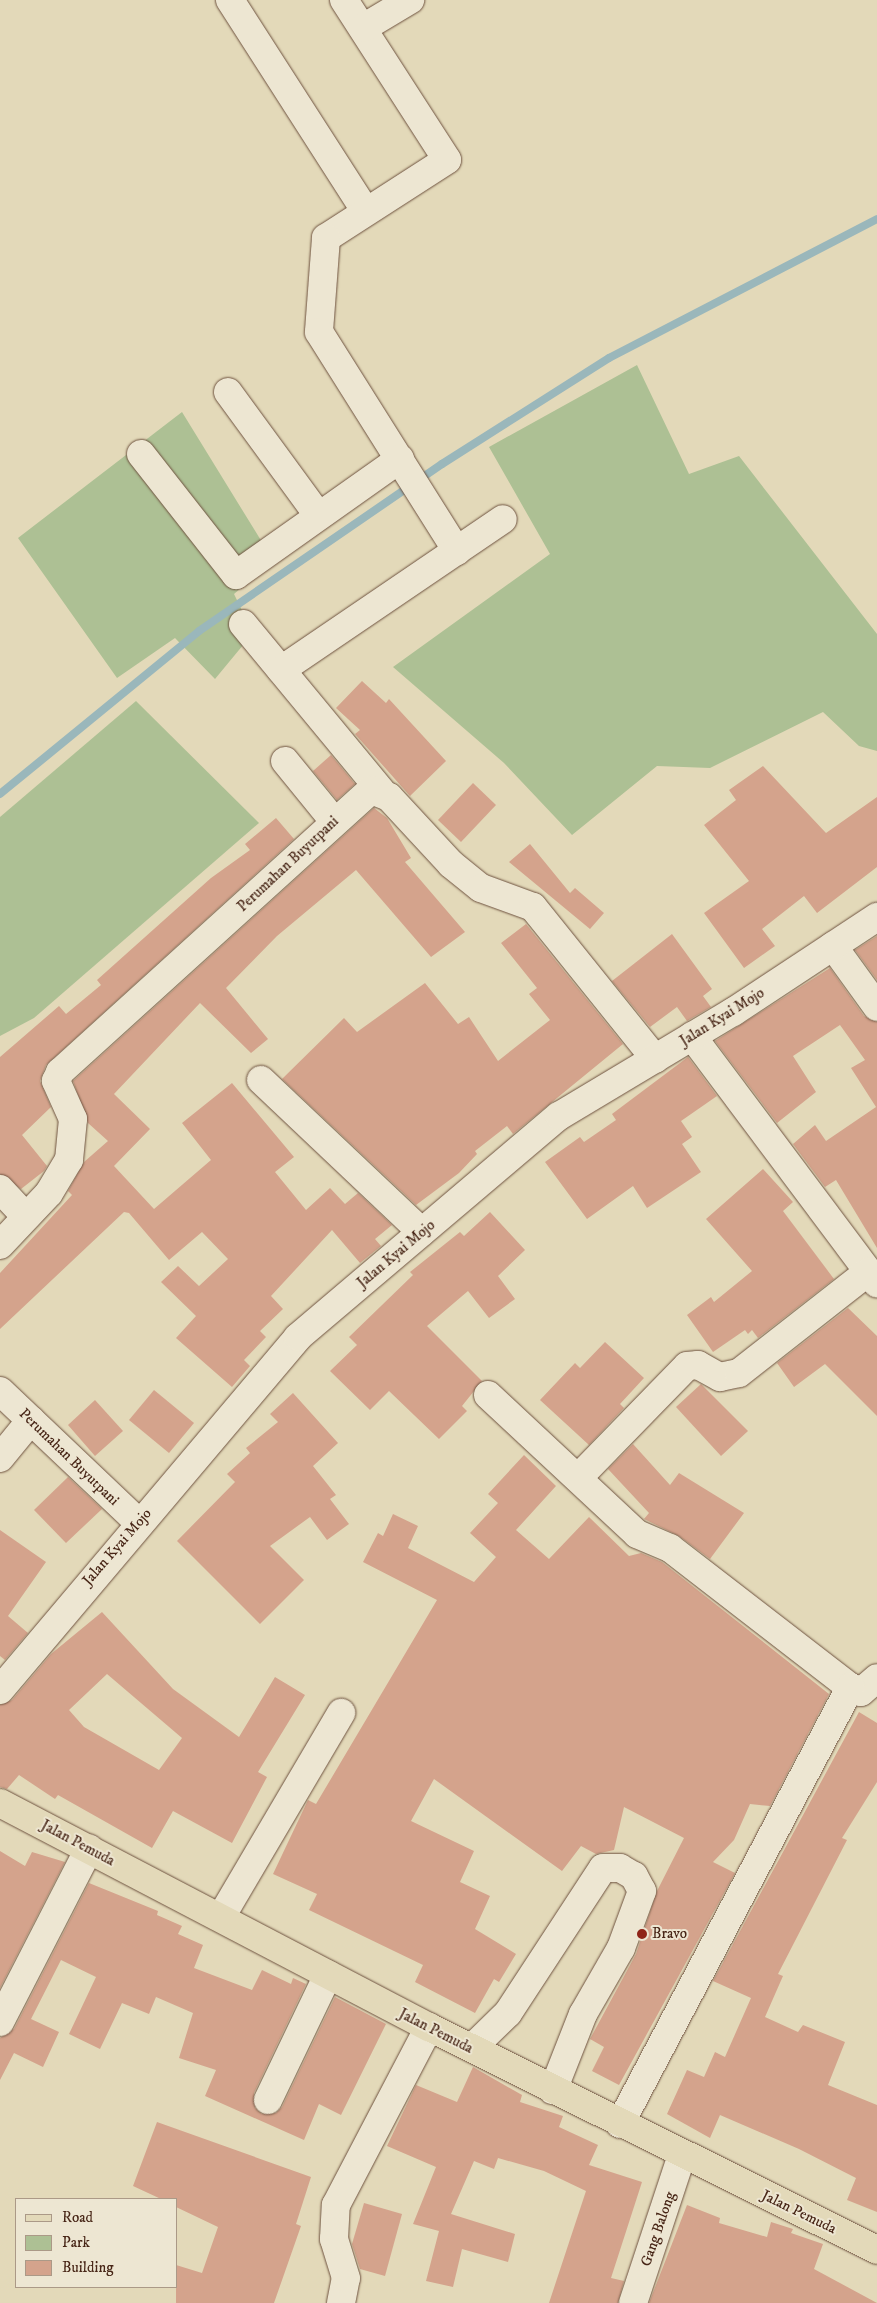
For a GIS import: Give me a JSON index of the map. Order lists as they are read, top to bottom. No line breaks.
{"streets":{"main road":["Jalan Pemuda"],"street":["Perumahan Buyutpani","Jalan Kyai Mojo","Gang Balong"]},"crossings":[["Perumahan Buyutpani","Jalan Kyai Mojo"],["Jalan Pemuda","Gang Balong"]],"places":["Bravo"],"legend":["Road","Park","Building"]}
